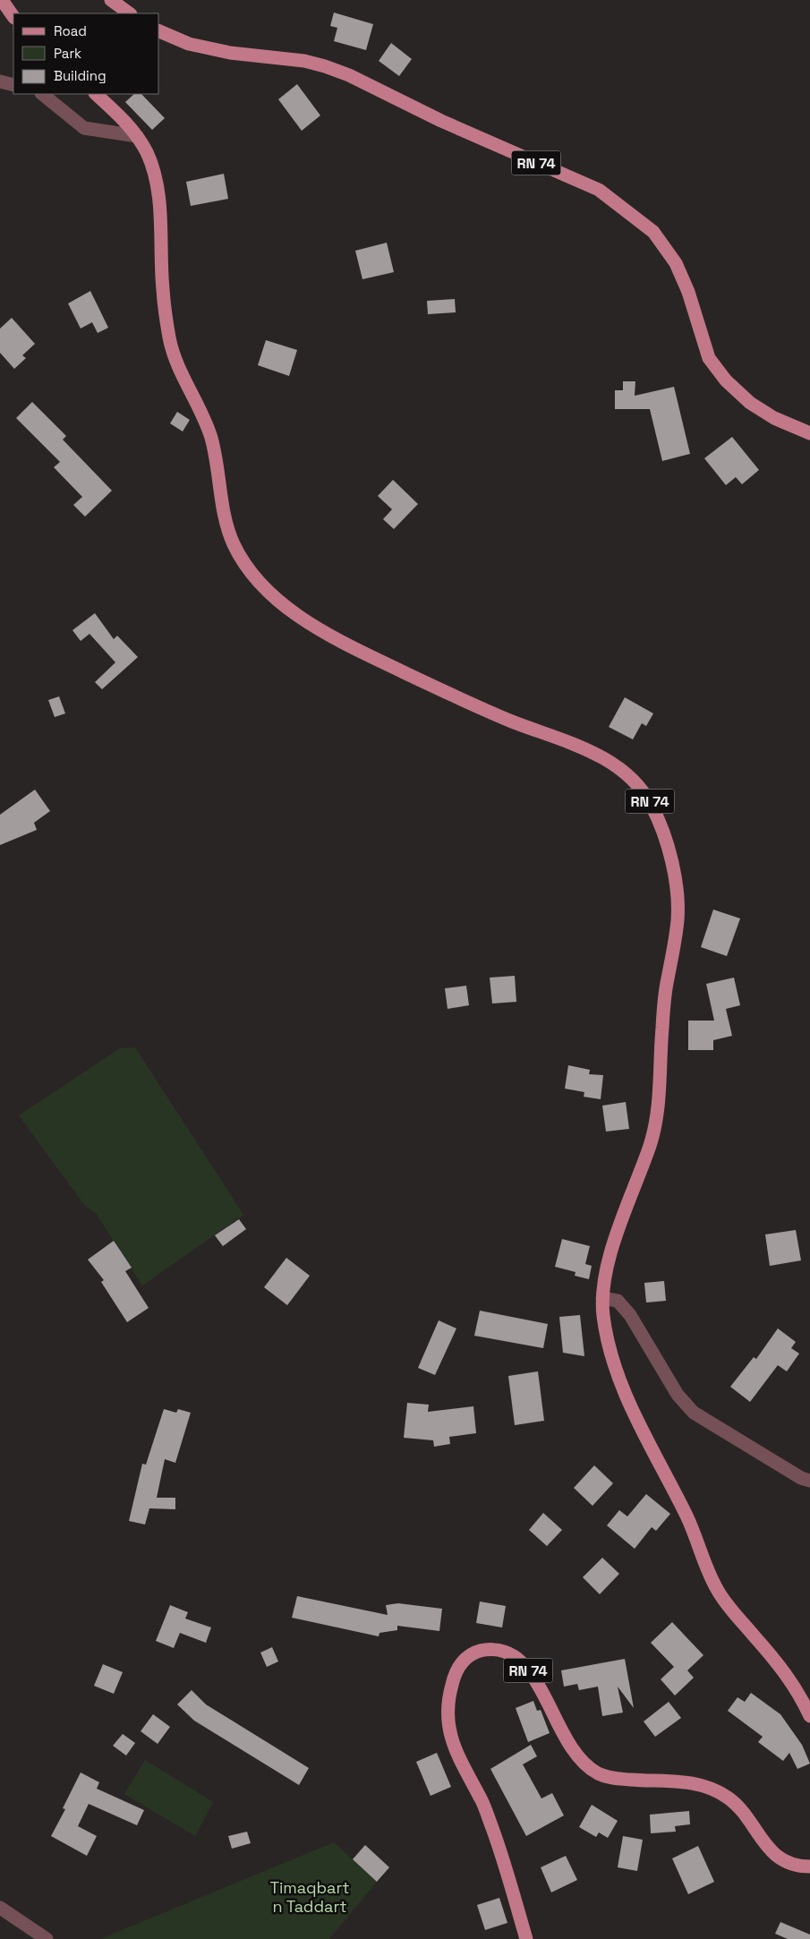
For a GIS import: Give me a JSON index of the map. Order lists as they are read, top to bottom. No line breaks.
{"streets":{"main road":["RN 74"]},"parks":["Timaqbart n Taddart"],"legend":["Road","Park","Building"]}
